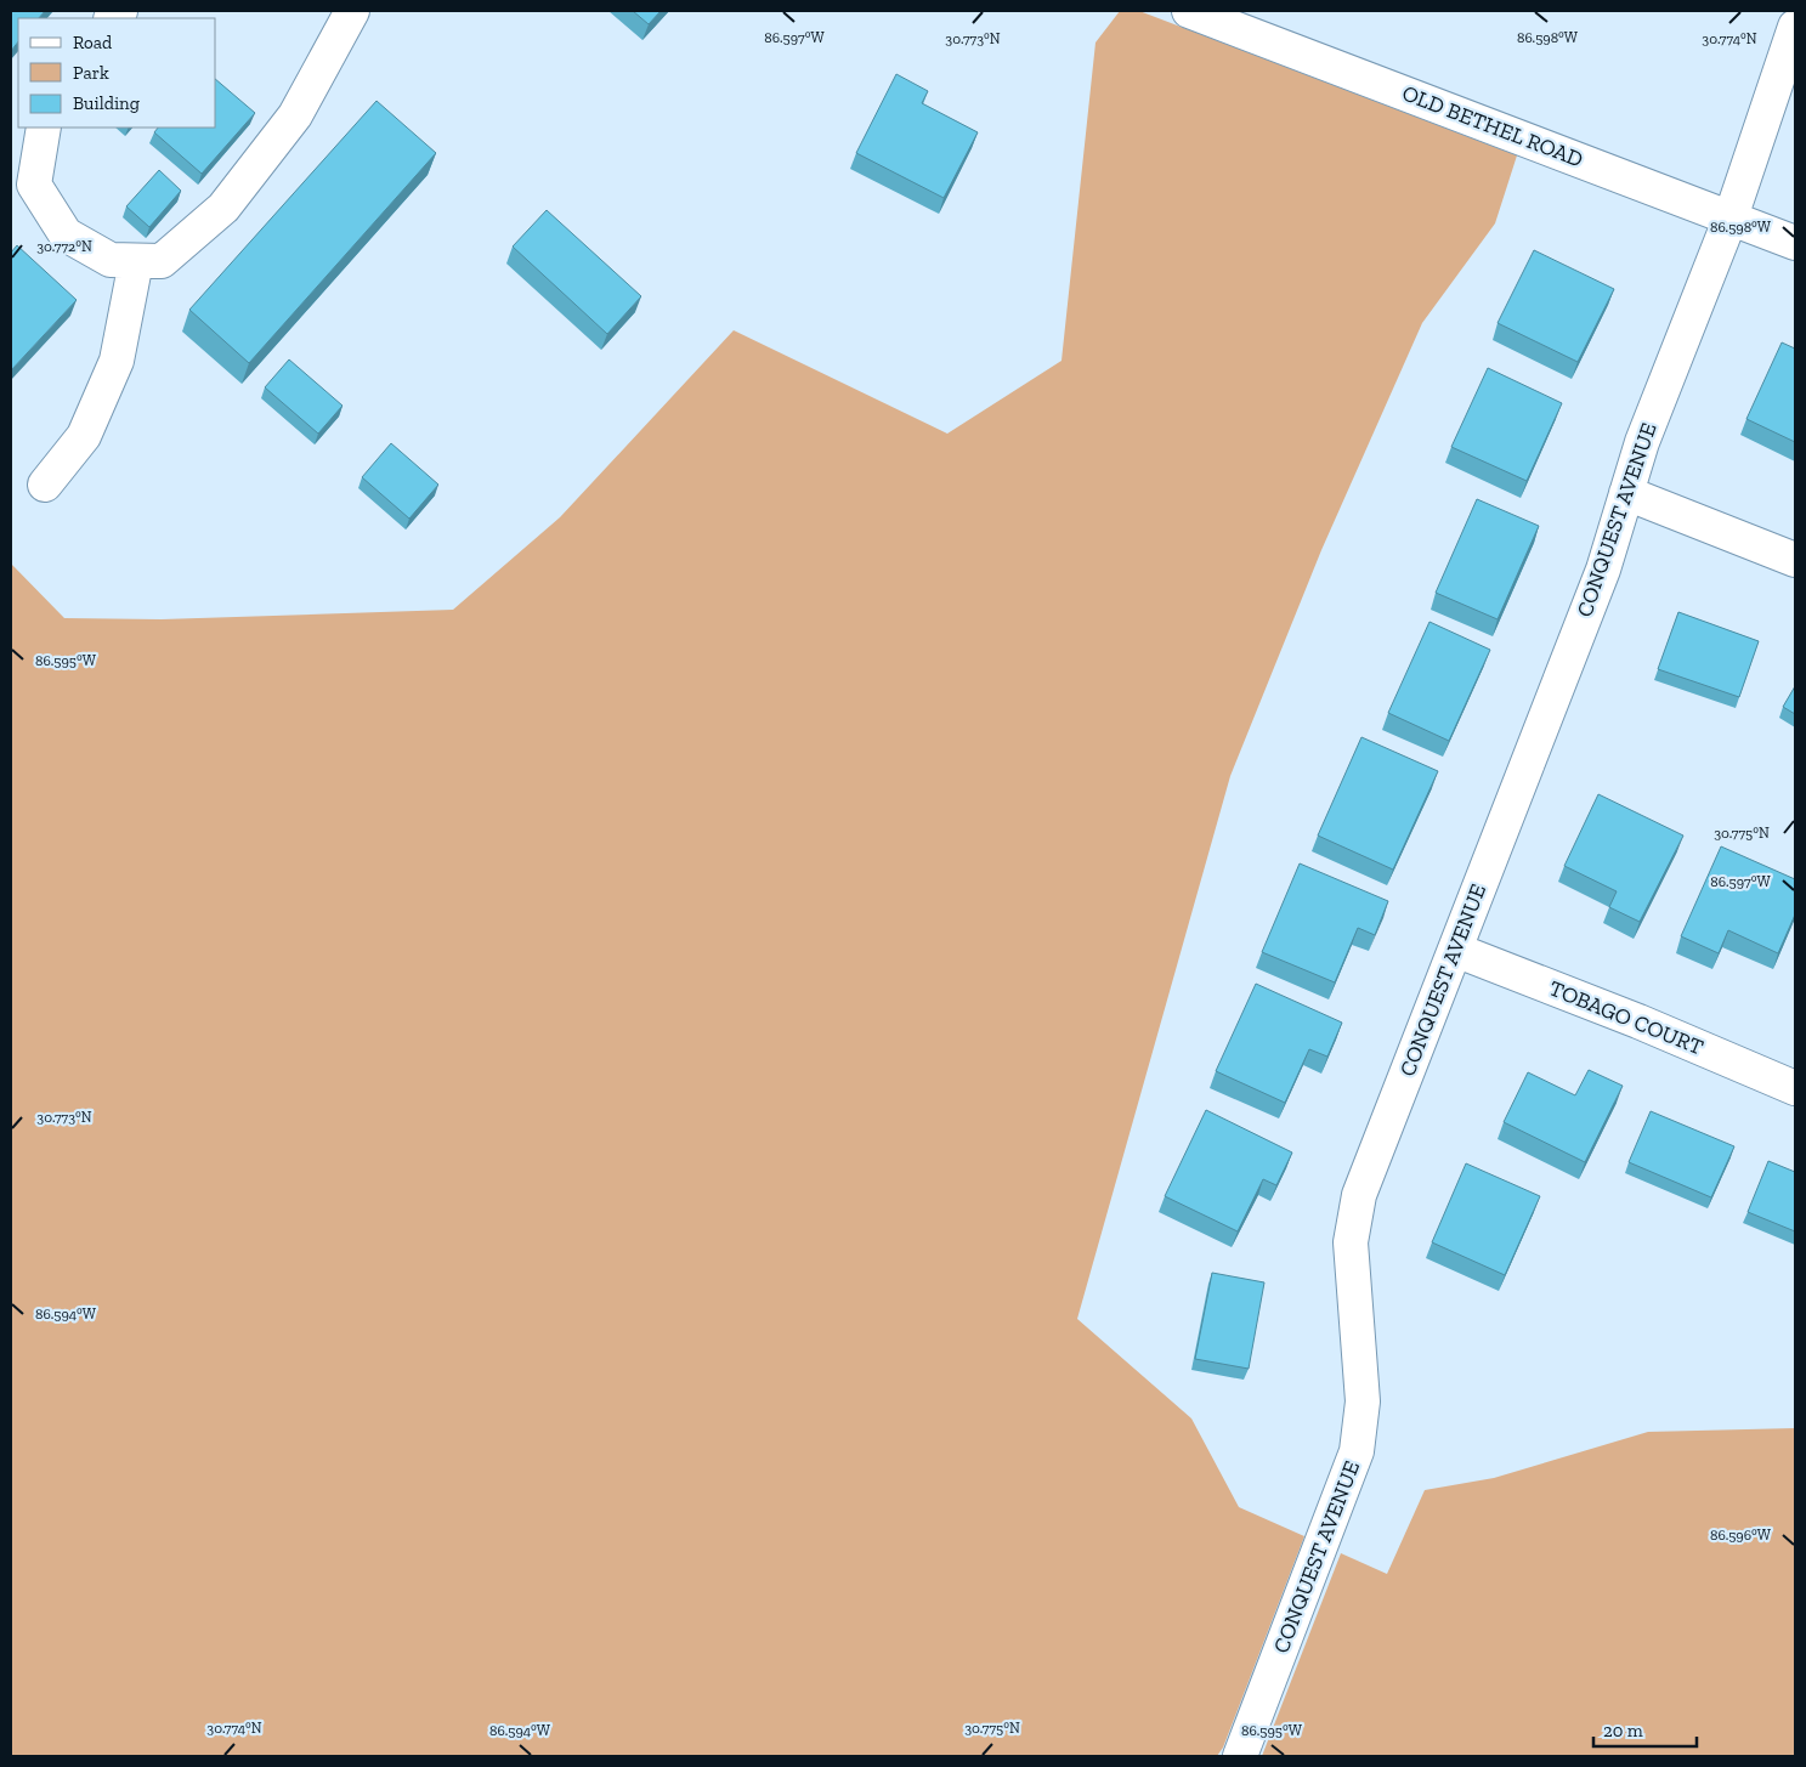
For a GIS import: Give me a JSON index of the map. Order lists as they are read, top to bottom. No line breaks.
{"streets":{"street":["OLD BETHEL ROAD","CONQUEST AVENUE","TOBAGO COURT"]},"crossings":[["OLD BETHEL ROAD","CONQUEST AVENUE"],["CONQUEST AVENUE","TOBAGO COURT"]],"legend":["Road","Park","Building"],"scale_bar":"20 m","coordinates":["86.598°W","86.597°W","30.773°N","30.774°N","30.772°N","86.595°W","30.775°N","86.594°W","86.596°W"]}
